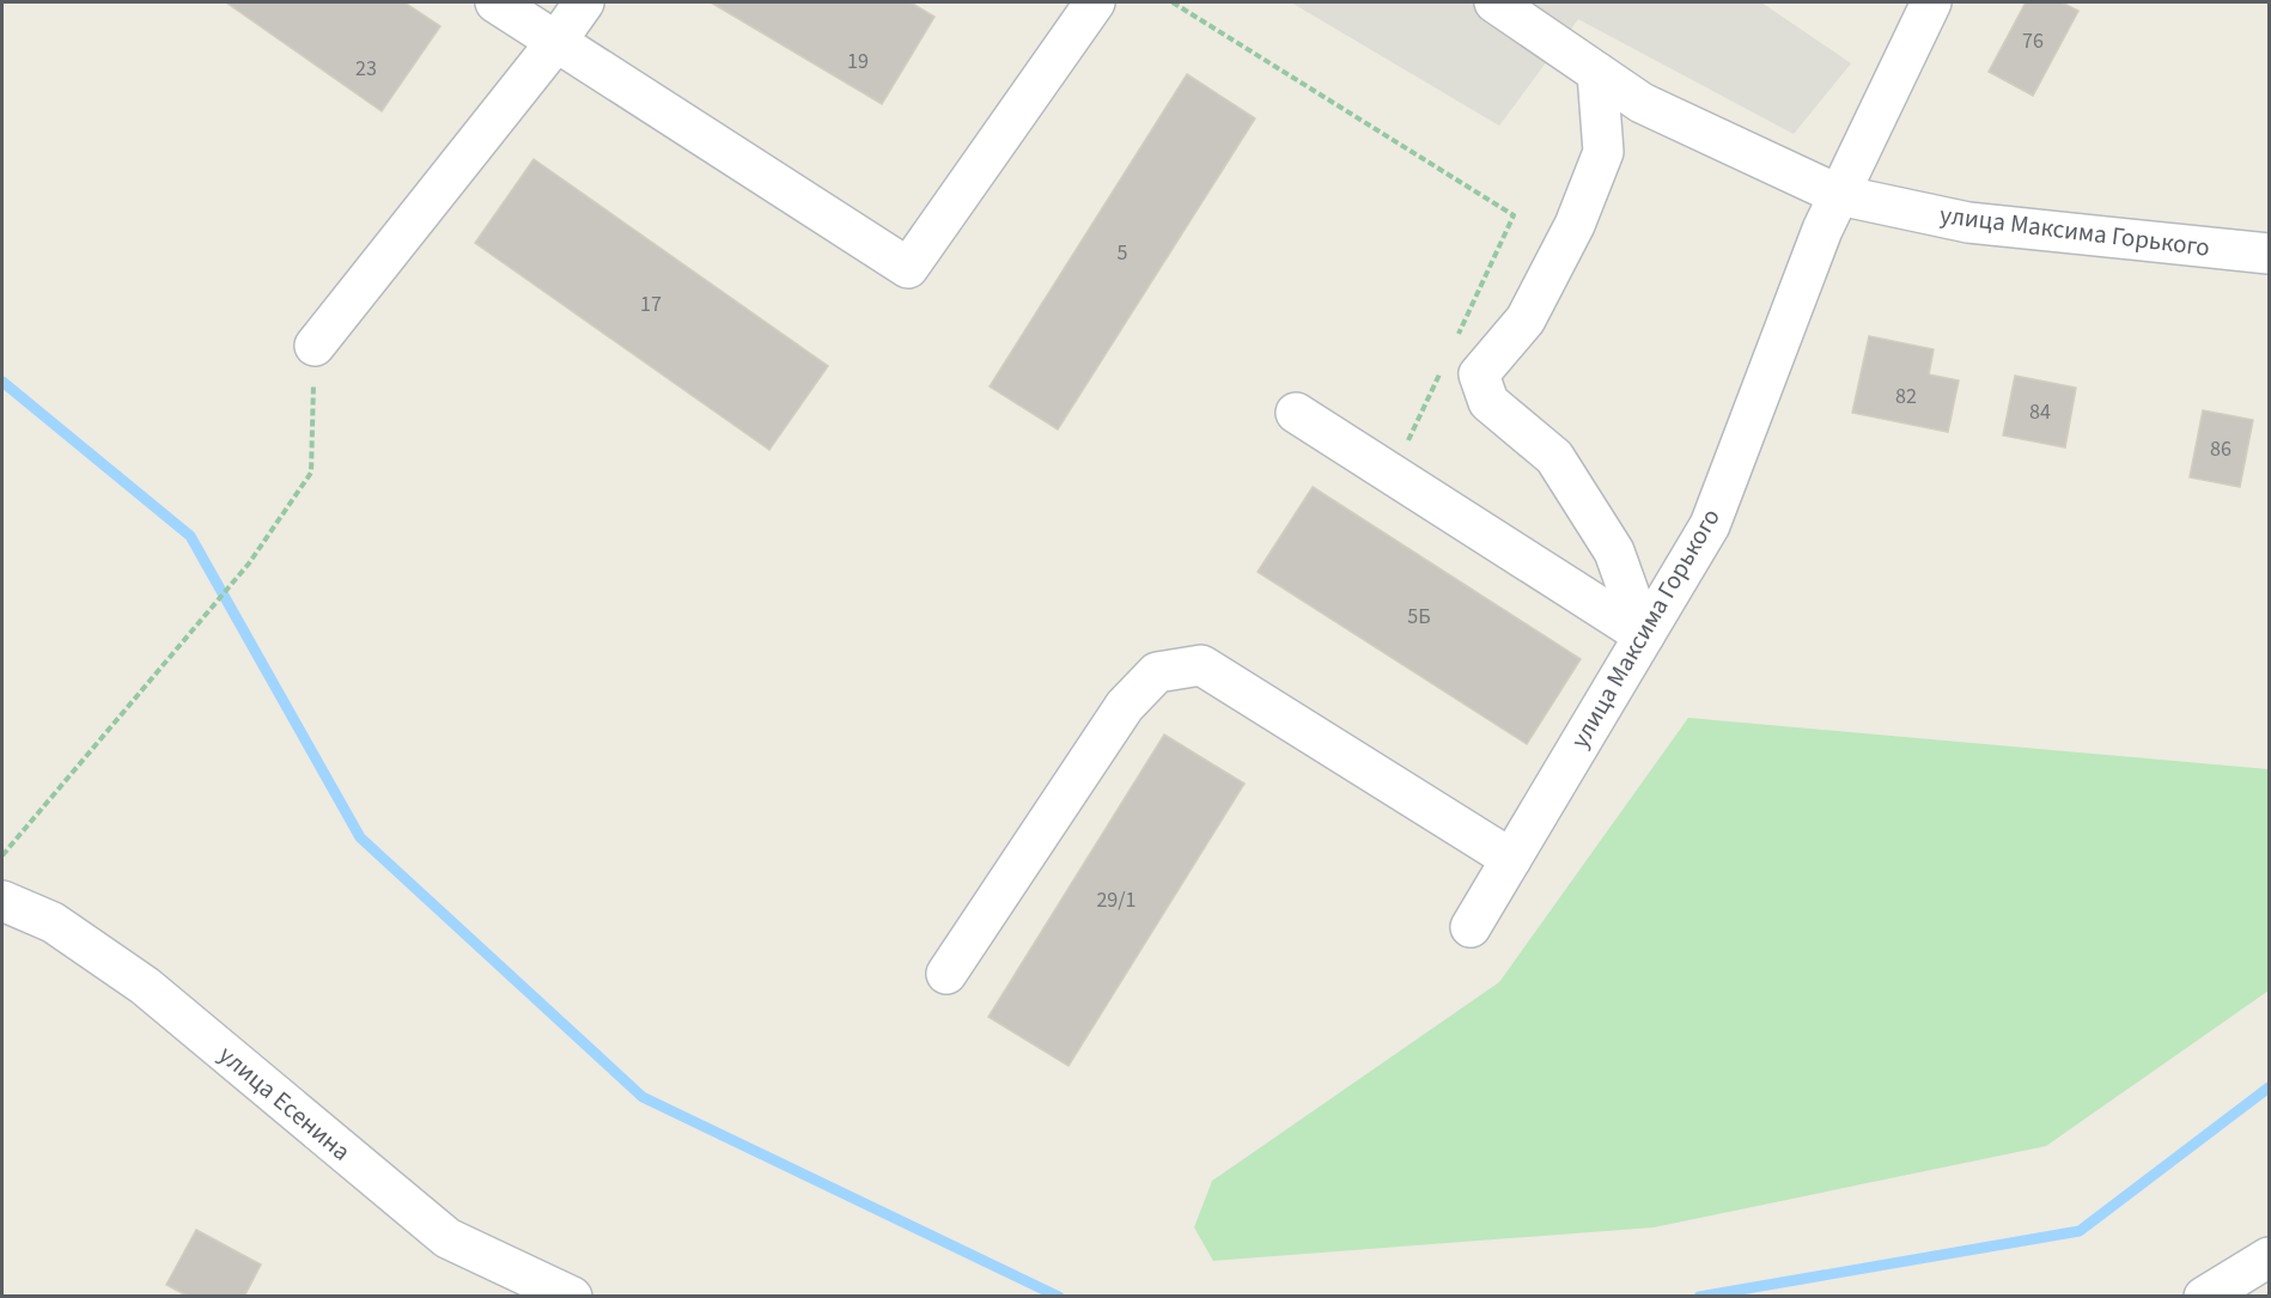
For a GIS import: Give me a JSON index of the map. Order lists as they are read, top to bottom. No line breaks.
{"streets":{"street":["улица Максима Горького","улица Есенина"]},"house_numbers":["76","19","23","5","17","82","84","86","5Б","29/1"]}
